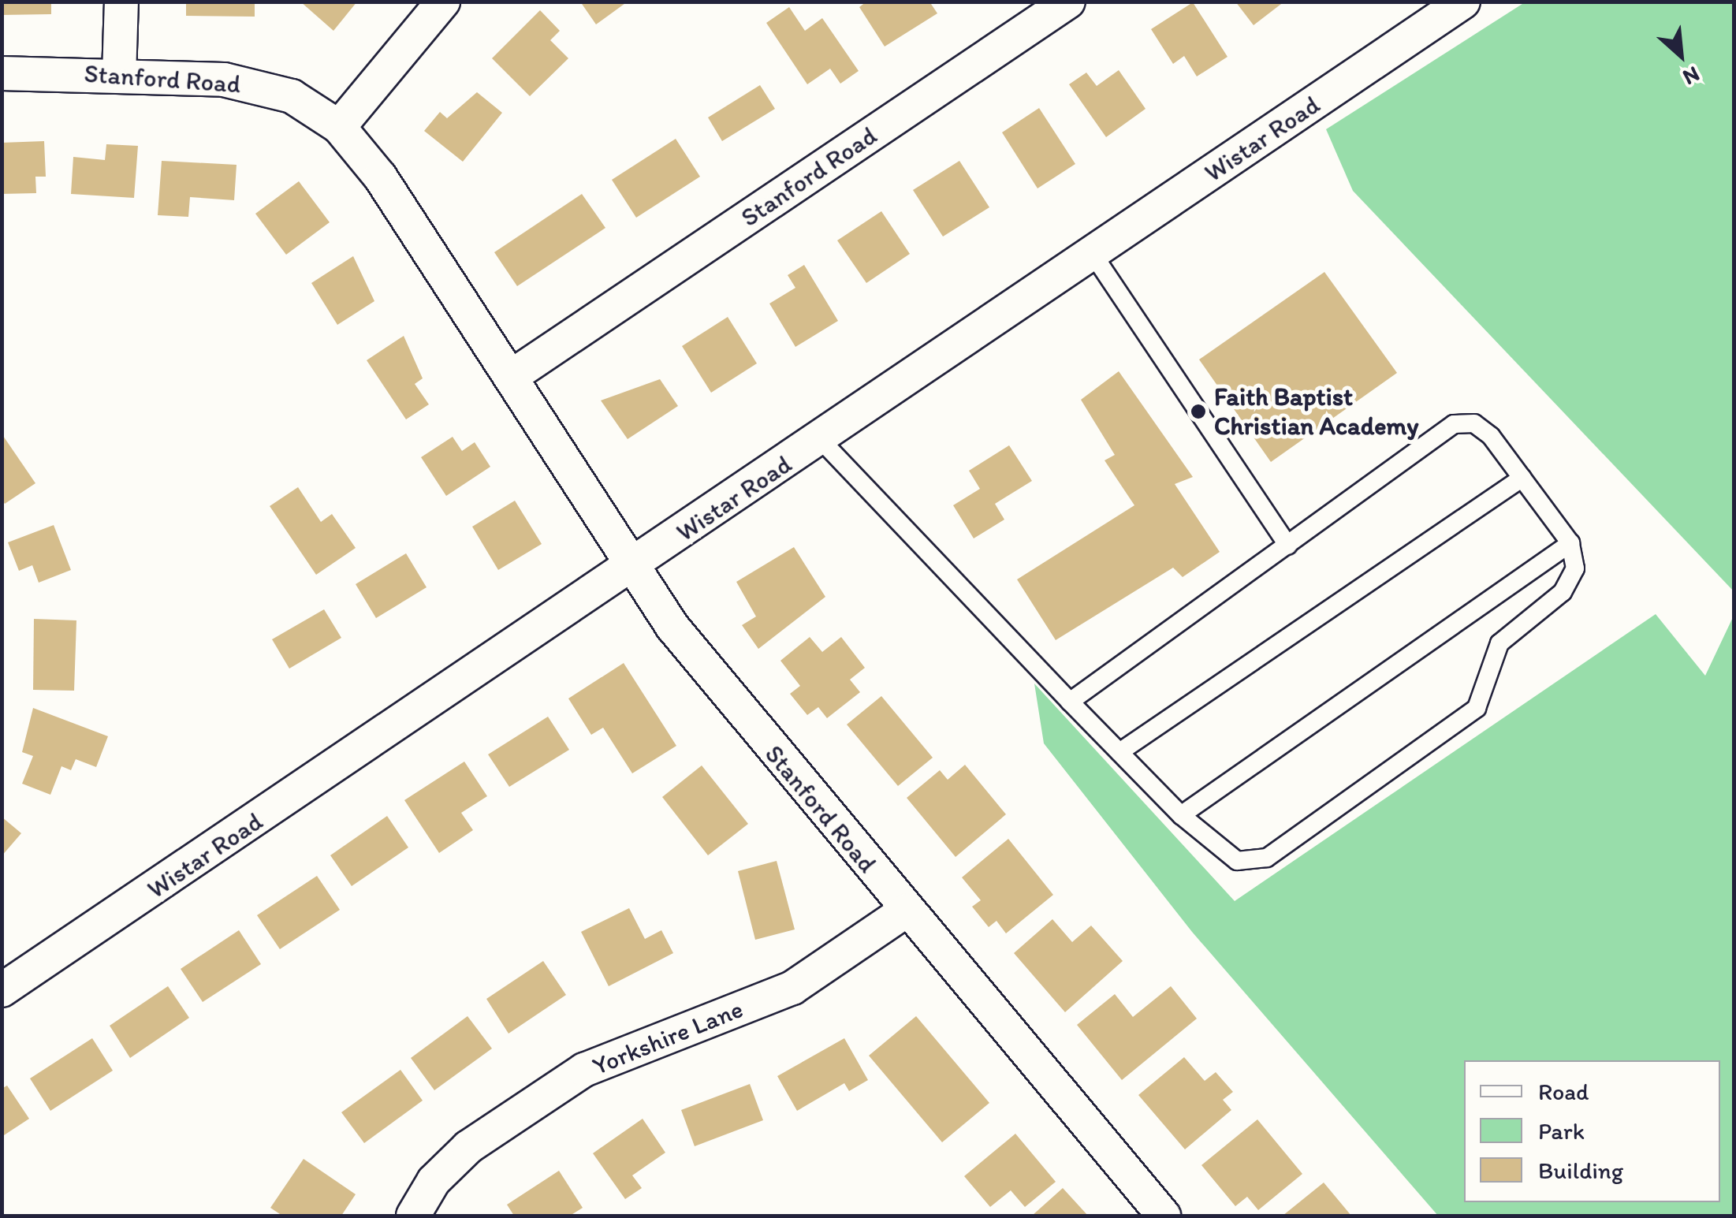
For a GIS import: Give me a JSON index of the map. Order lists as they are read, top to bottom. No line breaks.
{"streets":{"street":["Stanford Road","Wistar Road","Yorkshire Lane"]},"crossings":[["Stanford Road","Wistar Road"],["Stanford Road","Yorkshire Lane"]],"places":["Faith Baptist Christian Academy"],"legend":["Road","Park","Building"],"north":"bottom right"}
